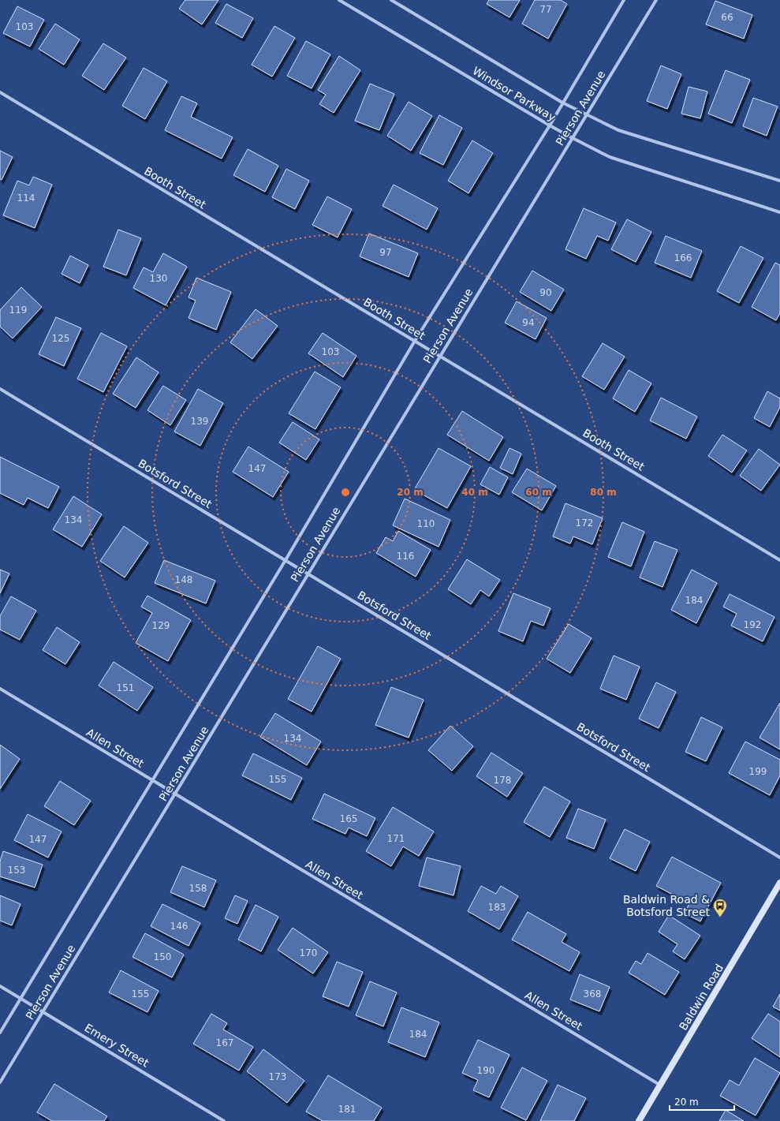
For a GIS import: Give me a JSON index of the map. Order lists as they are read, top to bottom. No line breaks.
{"streets":{"main road":["Baldwin Road"],"street":["Windsor Parkway","Pierson Avenue","Booth Street","Botsford Street","Allen Street","Emery Street"]},"crossings":[["Windsor Parkway","Pierson Avenue"],["Pierson Avenue","Booth Street"],["Pierson Avenue","Botsford Street"],["Pierson Avenue","Allen Street"],["Pierson Avenue","Emery Street"],["Allen Street","Baldwin Road"]],"places":{"bus stop":["Baldwin Road & Botsford Street"]},"house_numbers":["77","66","103","114","97","166","130","90","119","94","125","103","139","147","134","172","110","116","148","184","192","129","151","134","199","155","178","165","171","147","153","158","183","146","170","150","155","368","184","167","190","173","181"],"scale_bar":"20 m","rings":["20 m","40 m","60 m","80 m"]}
